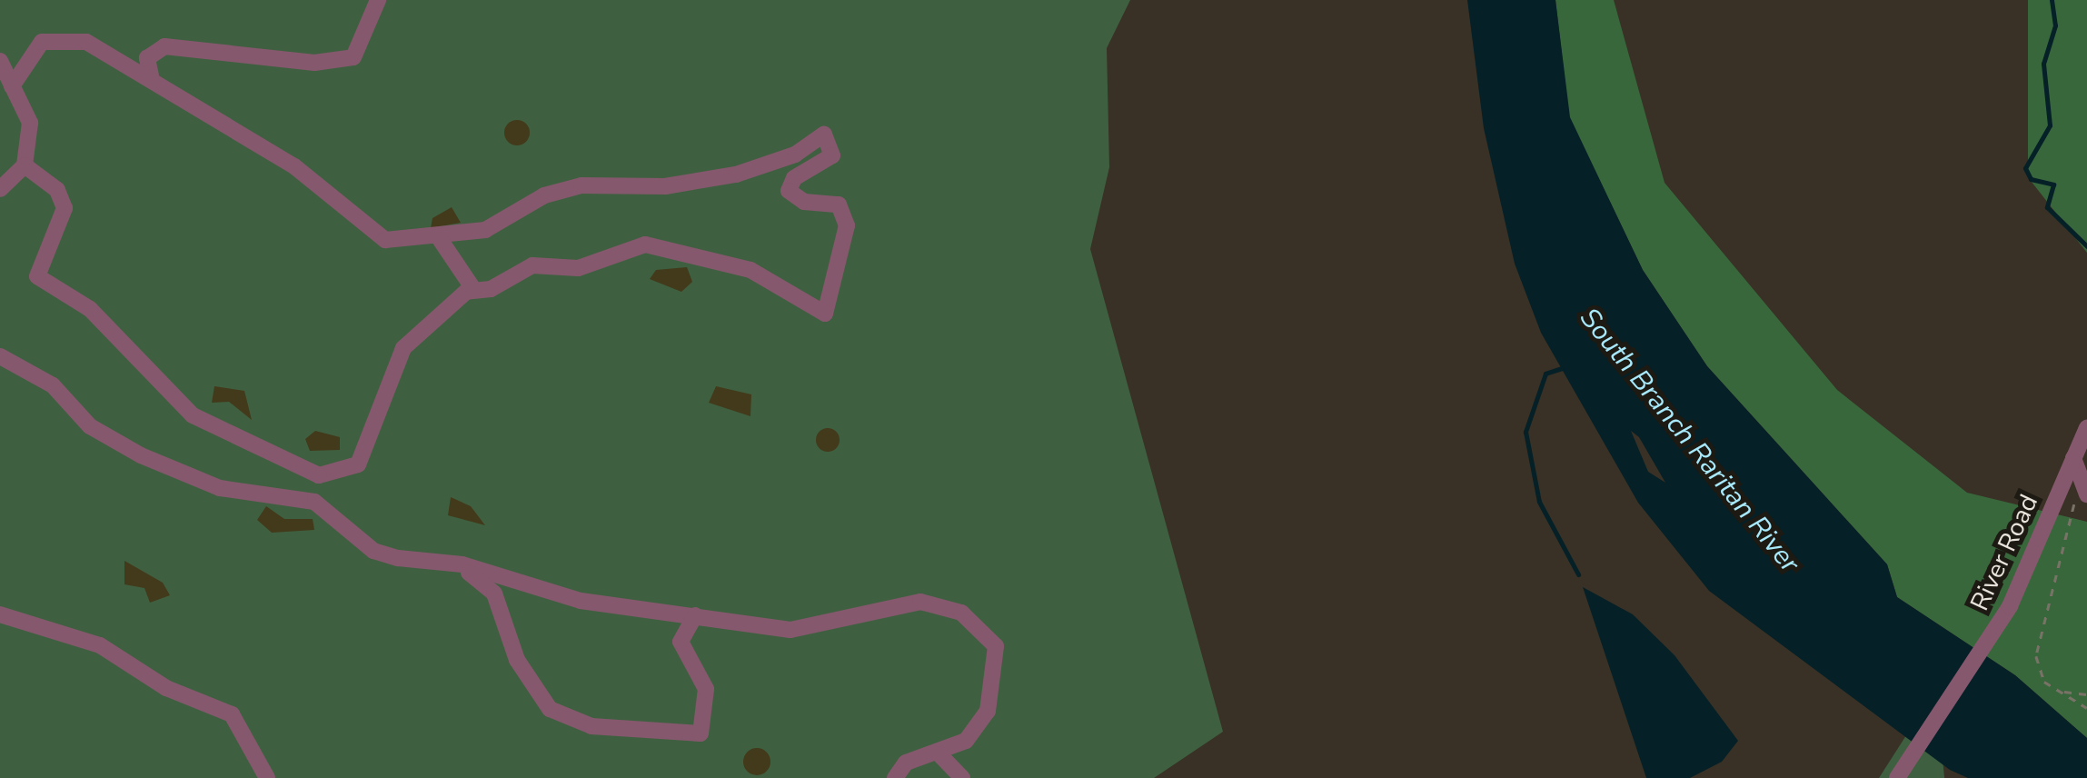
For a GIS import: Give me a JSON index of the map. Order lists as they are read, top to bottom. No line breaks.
{"streets":{"street":["River Road"]},"water":["South Branch Raritan River"]}
